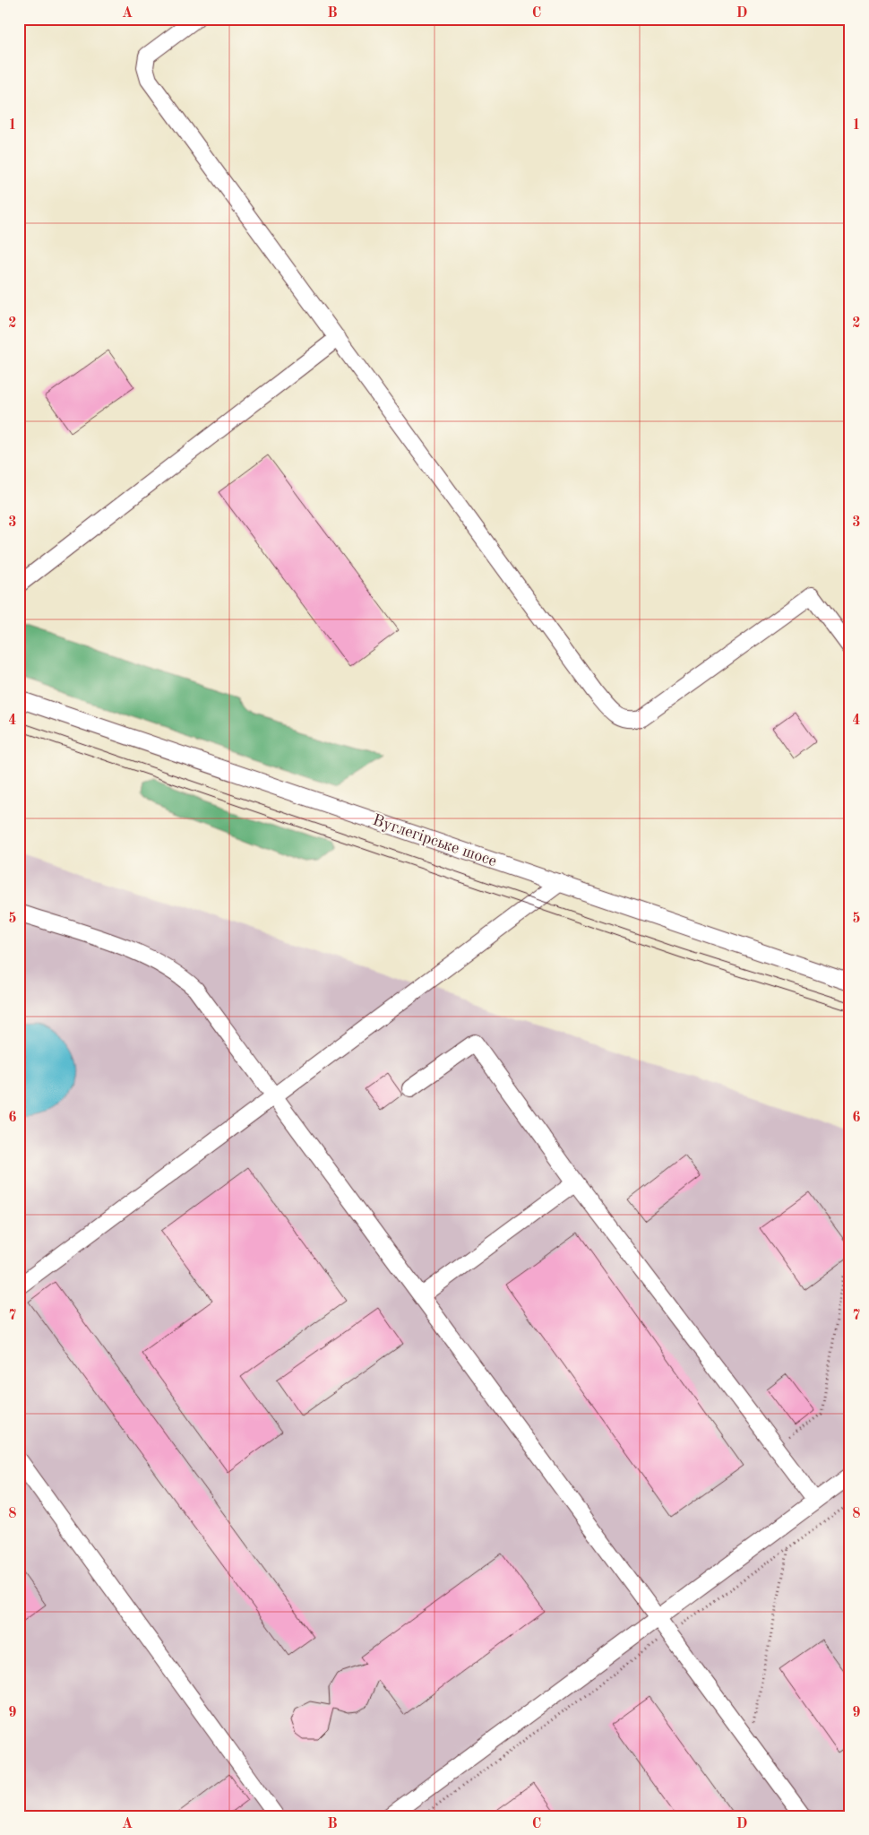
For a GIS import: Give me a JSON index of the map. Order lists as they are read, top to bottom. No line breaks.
{"streets":{"street":["Вуглегірське шосе"]},"grid":{"columns":["A","B","C","D"],"rows":["1","2","3","4","5","6","7","8","9"]}}
